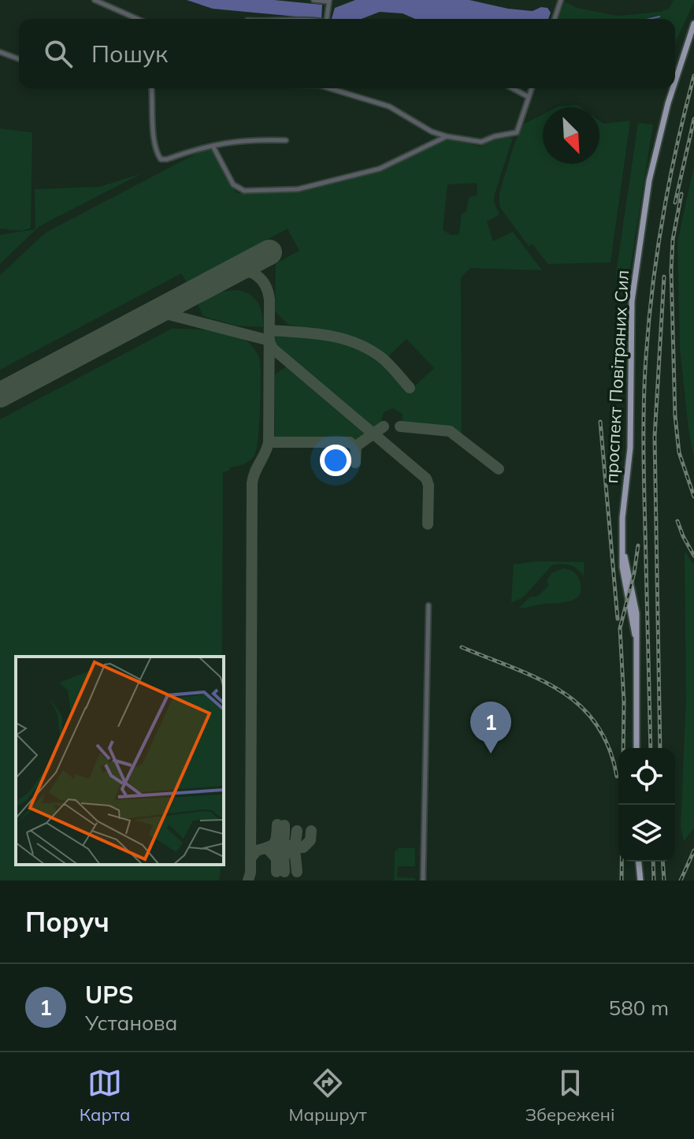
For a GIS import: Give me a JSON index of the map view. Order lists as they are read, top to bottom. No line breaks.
{"streets":{"main road":["проспект Повітряних Сил"]},"north":"bottom right","page":{"search":"Пошук","pins":"1","heading":"Поруч","list":[{"mark":"1","name":"UPS","note":"Установа","value":"580 m"}],"nav":["Карта","Маршрут","Збережені"]}}
